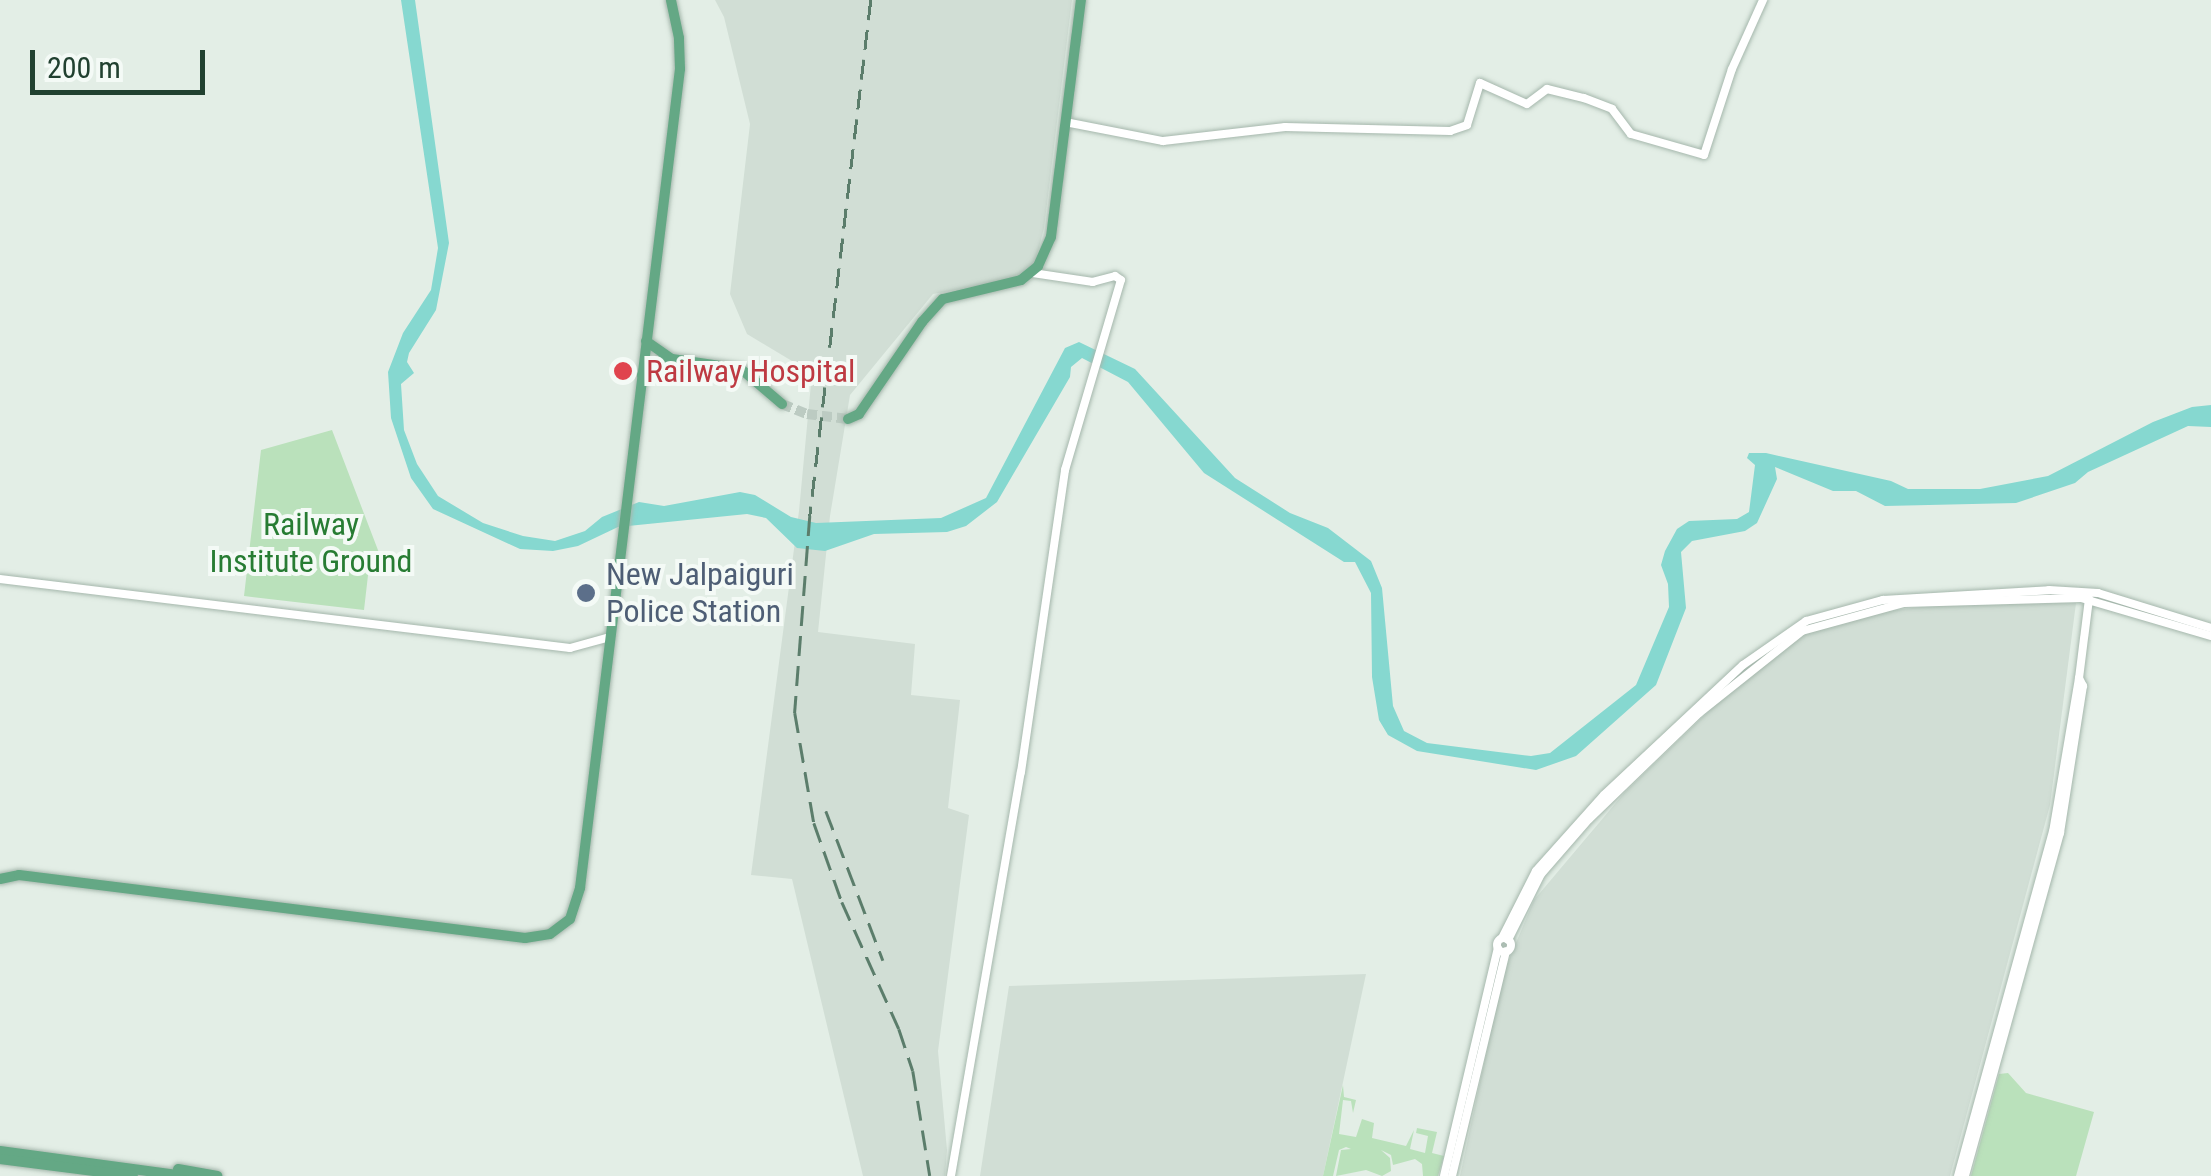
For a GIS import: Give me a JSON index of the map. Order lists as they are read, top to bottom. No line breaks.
{"parks":["Railway Institute Ground"],"places":["Railway Hospital","New Jalpaiguri Police Station"],"scale_bar":"200 m"}
